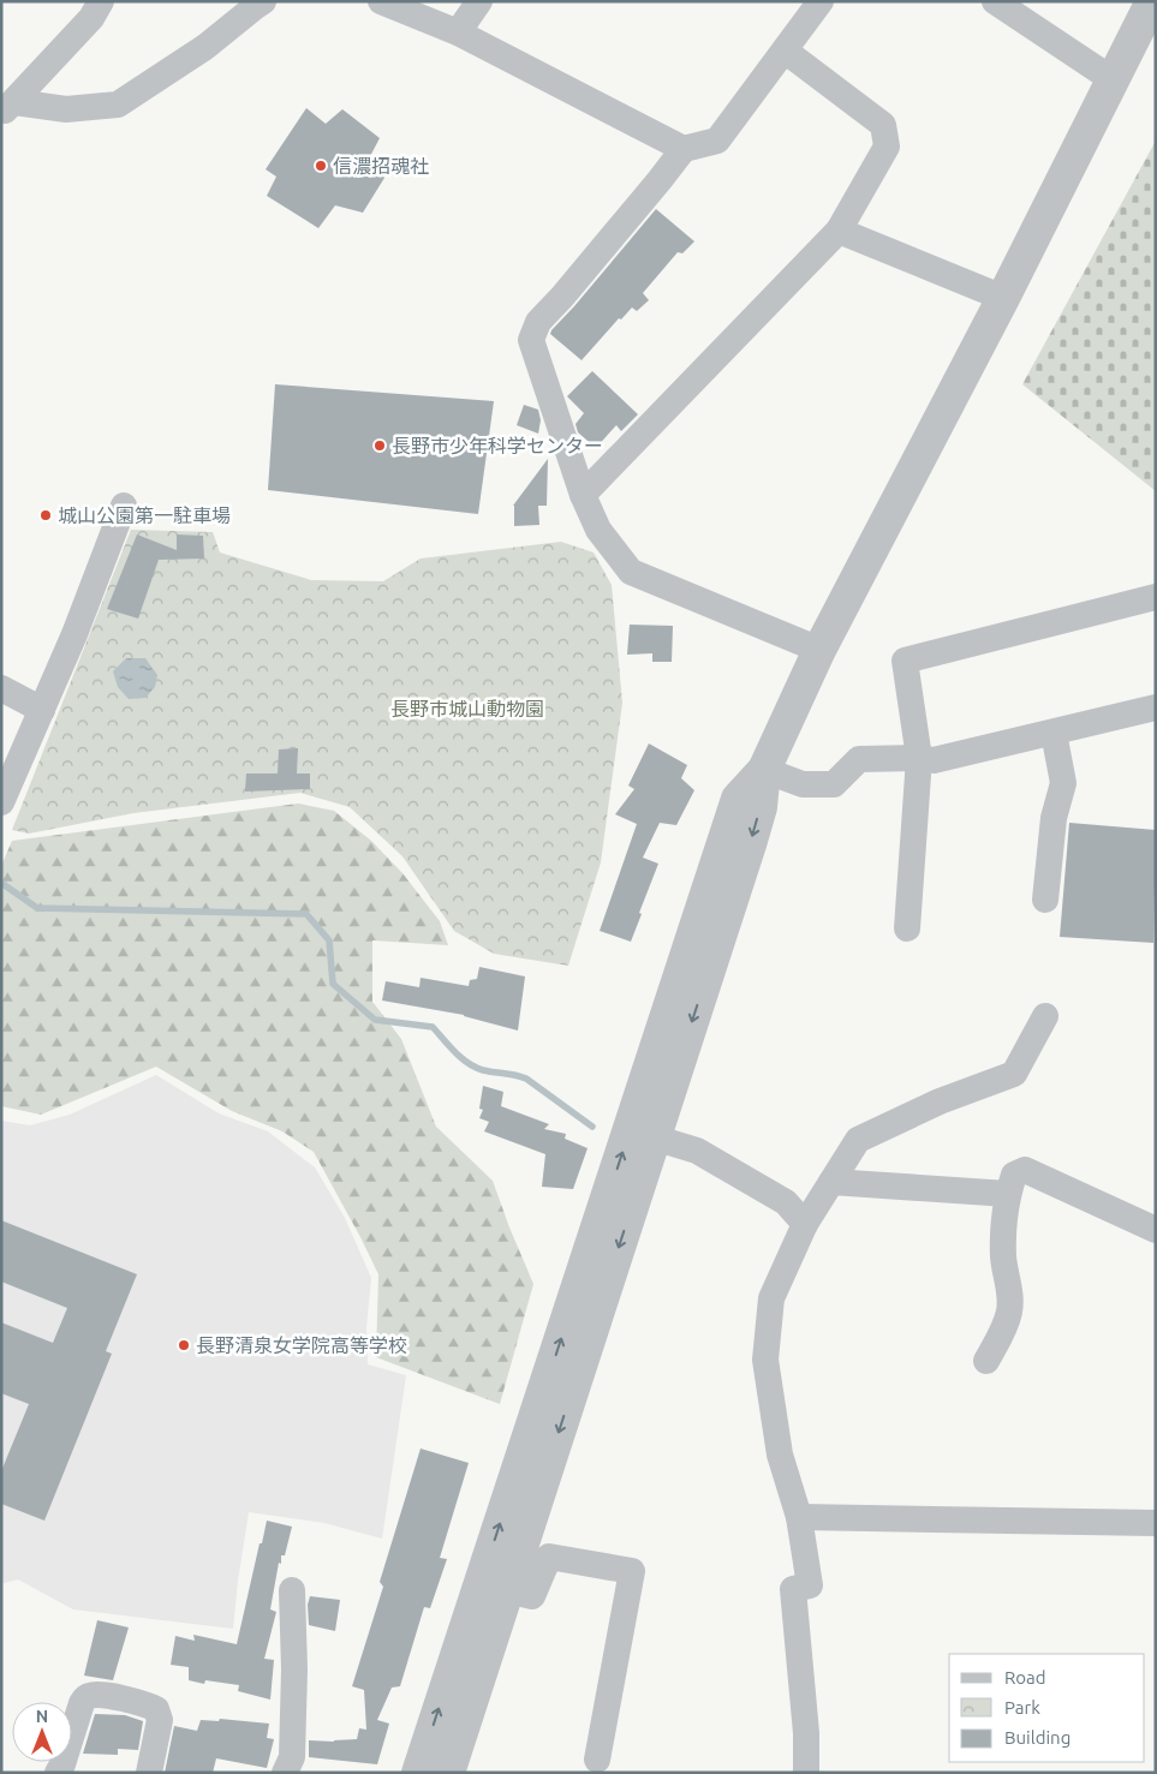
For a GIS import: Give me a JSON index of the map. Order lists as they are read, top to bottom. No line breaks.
{"parks":["長野市城山動物園"],"places":["信濃招魂社","長野市少年科学センター","城山公園第一駐車場","長野清泉女学院高等学校"],"legend":["Road","Park","Building"],"north":"top"}
